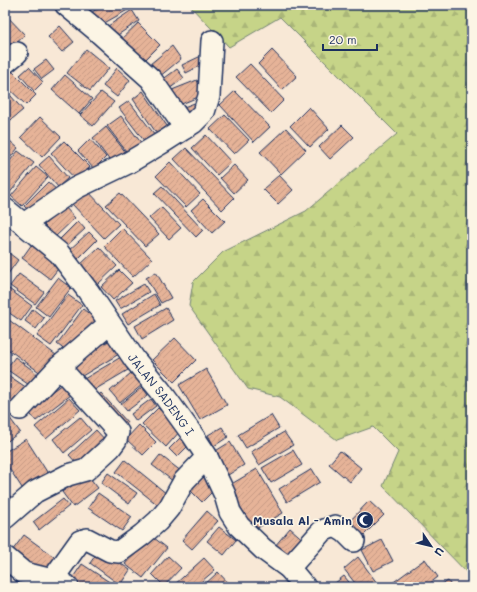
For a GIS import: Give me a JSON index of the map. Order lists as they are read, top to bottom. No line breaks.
{"streets":{"street":["JALAN SADENG I"]},"places":{"mosque":["Musala Al - Amin"]},"scale_bar":"20 m","north":"bottom right"}
